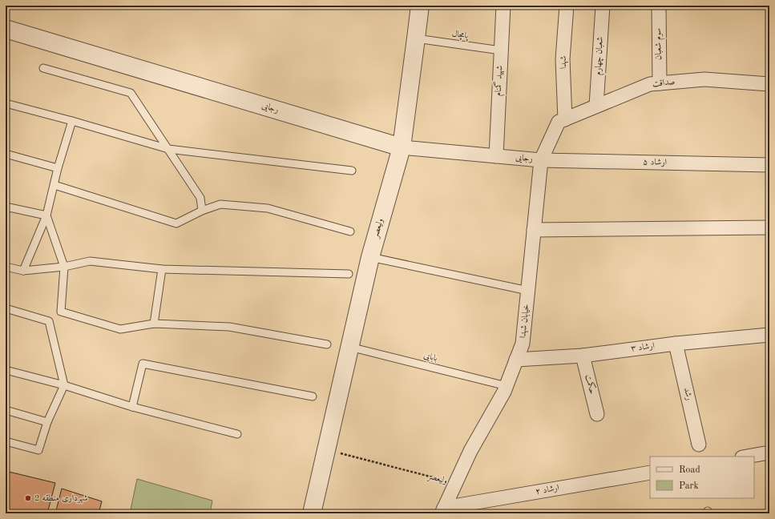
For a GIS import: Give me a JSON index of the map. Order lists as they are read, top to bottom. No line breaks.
{"streets":{"street":["سوم شعبان","شعبان چهارم","شهدا","شهید گمنام","صداقت","رجایی","ارشاد ۵","ولیعصر","خیابان شهدا","ارشاد ۳","حکمت","رشد","ارشاد ۲"],"lane":["پامچال","بابایی"]},"crossings":[["پامچال","شهید گمنام"],["پامچال","ولیعصر"],["سوم شعبان","صداقت"],["شعبان چهارم","صداقت"],["شهدا","صداقت"],["شهدا","خیابان شهدا"],["شهید گمنام","رجایی"],["صداقت","خیابان شهدا"],["رجایی","ارشاد ۵"],["رجایی","ولیعصر"],["رجایی","خیابان شهدا"],["ارشاد ۵","خیابان شهدا"],["ولیعصر","خیابان شهدا"],["ولیعصر","بابایی"],["خیابان شهدا","ارشاد ۳"],["خیابان شهدا","بابایی"],["خیابان شهدا","ارشاد ۲"],["ارشاد ۳","حکمت"],["ارشاد ۳","رشد"]],"places":["شهرداری منطقه 2"],"legend":["Road","Park"]}
